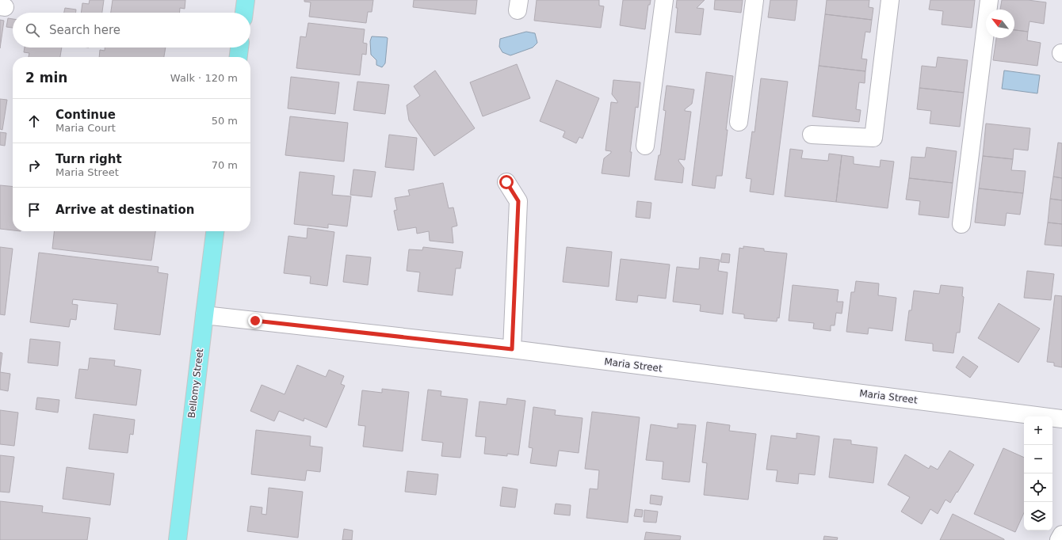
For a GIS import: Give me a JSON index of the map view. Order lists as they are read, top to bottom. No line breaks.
{"streets":{"main road":["Bellomy Street"],"street":["Maria Street"]},"crossings":[["Maria Street","Bellomy Street"]],"north":"top left","page":{"search":"Search here","heading":["2 min","Walk · 120 m"],"list":[["Continue","Maria Court","50 m"],["Turn right","Maria Street","70 m"],"Arrive at destination"],"map_buttons":["+","−"]}}
